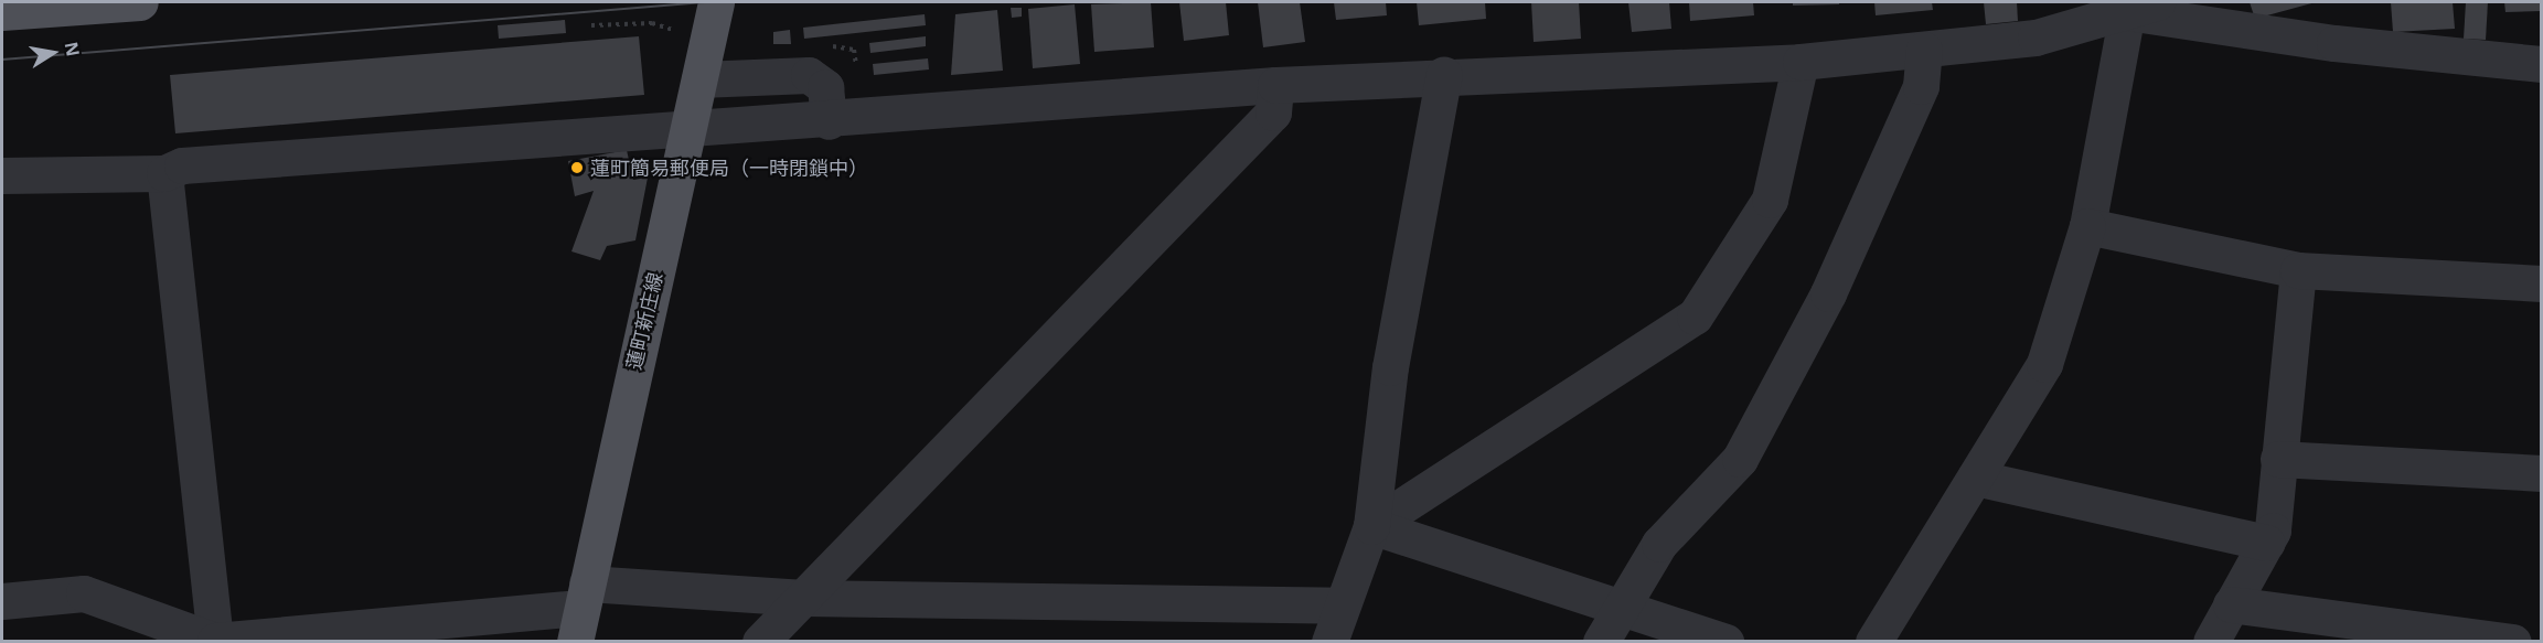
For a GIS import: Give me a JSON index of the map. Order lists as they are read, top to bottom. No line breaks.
{"streets":{"main road":["蓮町新庄線"]},"places":["蓮町簡易郵便局（一時閉鎖中）"],"north":"right"}
